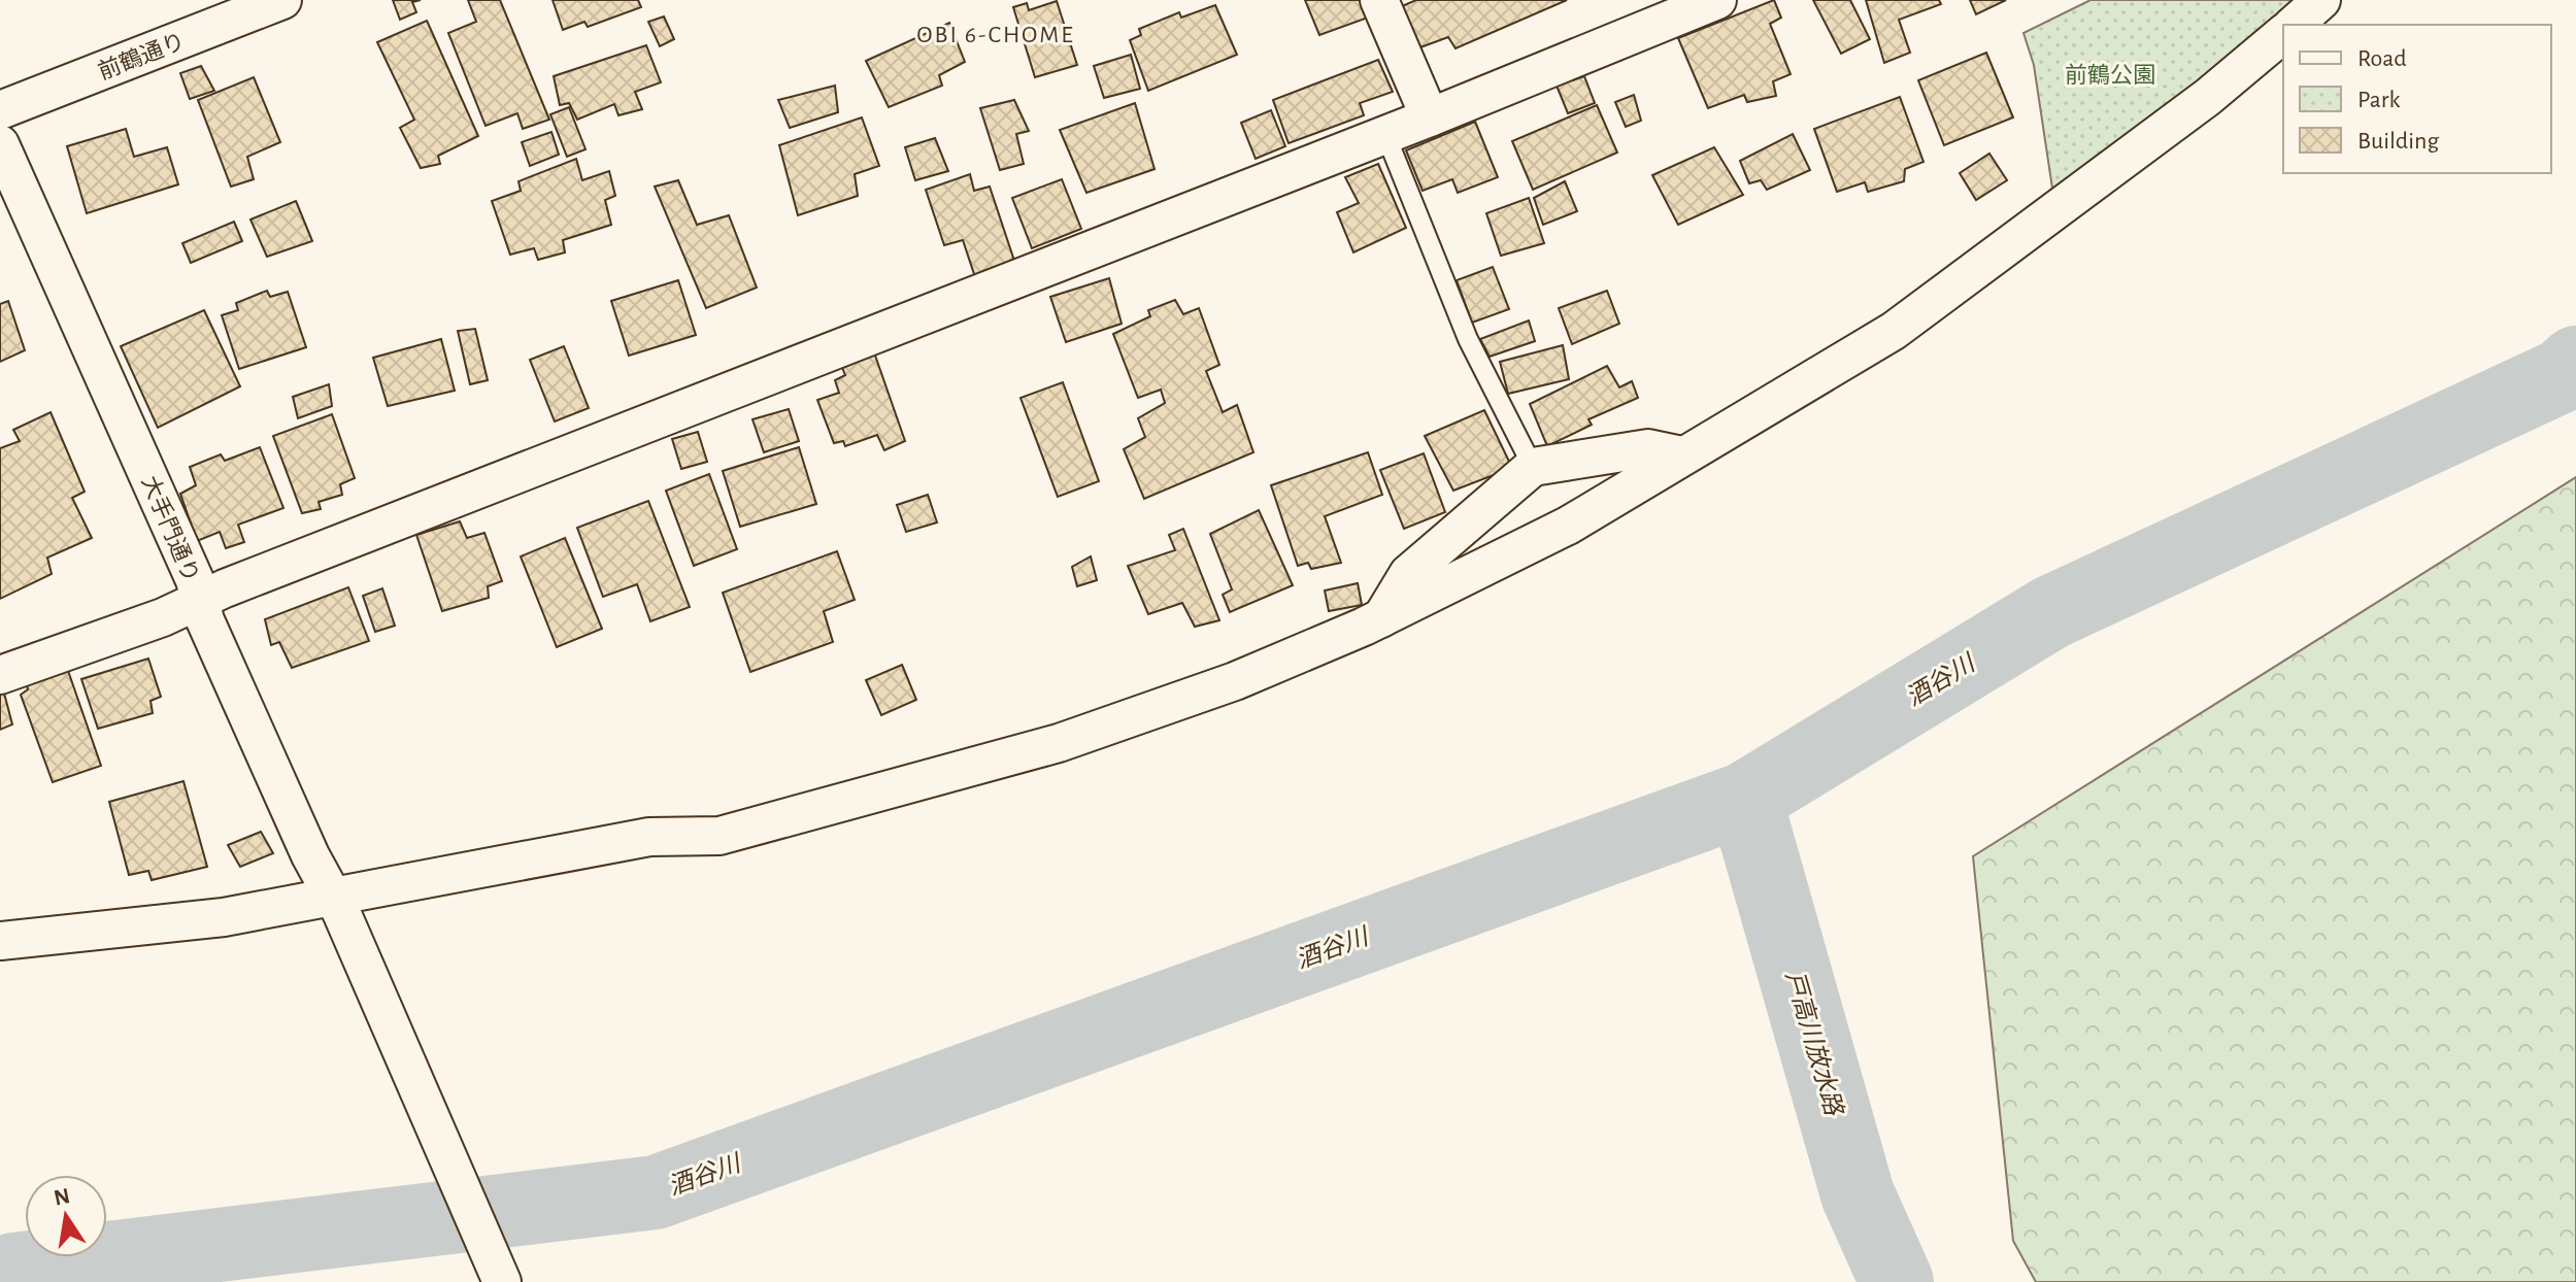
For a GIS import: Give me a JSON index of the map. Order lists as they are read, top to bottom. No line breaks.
{"streets":{"street":["前鶴通り","大手門通り"]},"districts":["OBI 6-CHOME"],"water":["酒谷川","戸高川放水路"],"parks":["前鶴公園"],"legend":["Road","Park","Building"],"north":"top"}
